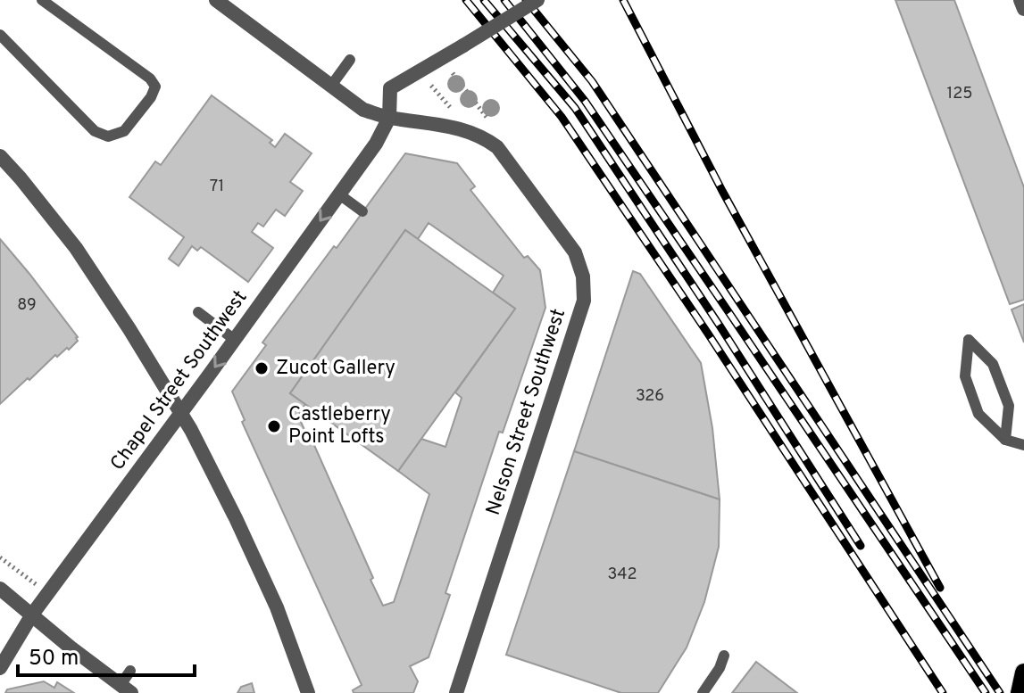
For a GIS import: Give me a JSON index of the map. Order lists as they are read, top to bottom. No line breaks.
{"streets":{"street":["Chapel Street Southwest","Nelson Street Southwest"]},"crossings":[["Chapel Street Southwest","Nelson Street Southwest"]],"one_way":["Chapel Street Southwest"],"places":["Zucot Gallery","Castleberry Point Lofts"],"house_numbers":["125","71","89","326","342"],"scale_bar":"50 m"}
